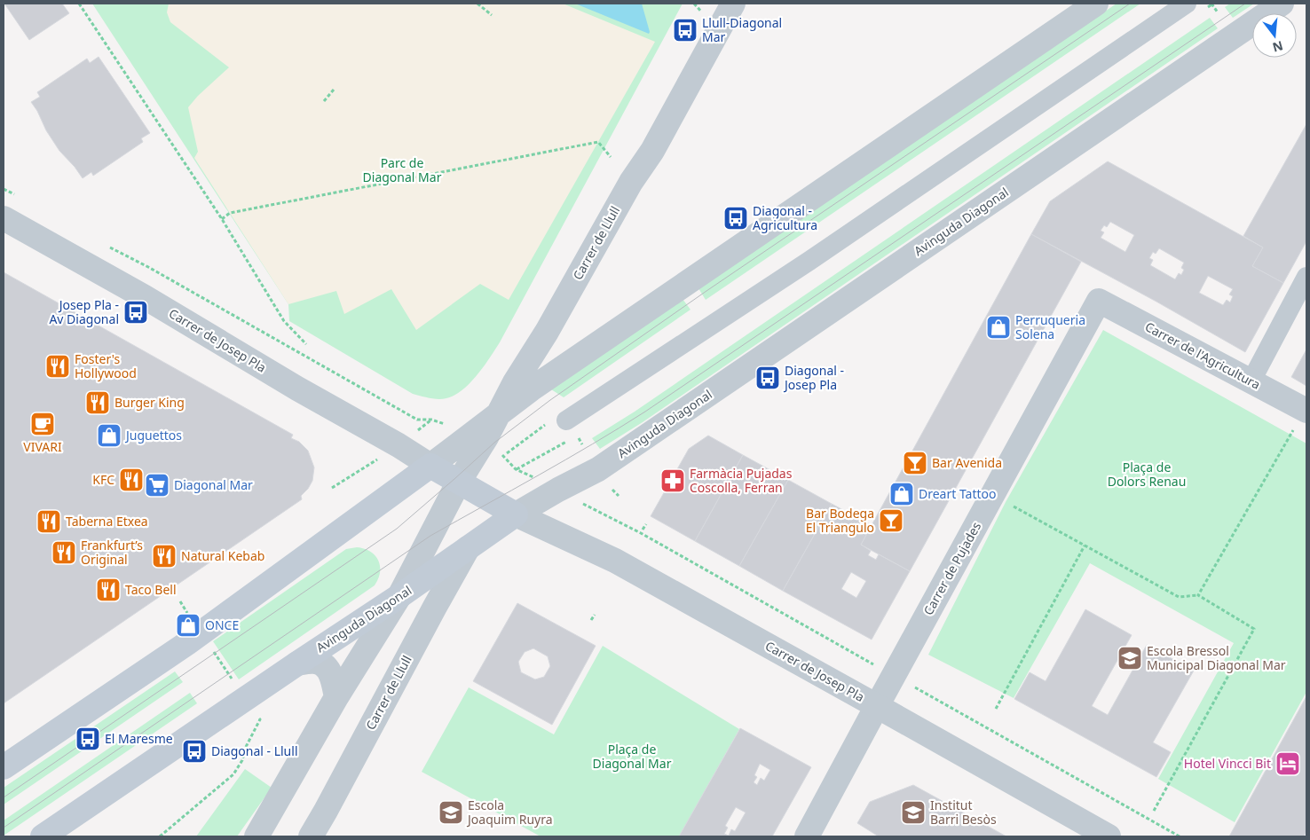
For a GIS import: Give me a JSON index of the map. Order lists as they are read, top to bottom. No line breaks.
{"streets":{"main road":["Avinguda Diagonal"],"street":["Carrer de Llull","Carrer de Josep Pla","Carrer de l'Agricultura","Carrer de Pujades"]},"crossings":[["Avinguda Diagonal","Carrer de Llull"],["Avinguda Diagonal","Carrer de Josep Pla"],["Carrer de Josep Pla","Carrer de Pujades"],["Carrer de l'Agricultura","Carrer de Pujades"]],"parks":["Parc de Diagonal Mar","Plaça de Dolors Renau","Plaça de Diagonal Mar"],"places":{"bus stop":["Llull-Diagonal Mar","Diagonal - Agricultura","Josep Pla - Av Diagonal","Diagonal - Josep Pla","El Maresme","Diagonal - Llull"],"shop":["Perruqueria Solena","Juguettos","Dreart Tattoo","ONCE"],"restaurant":["Foster's Hollywood","Burger King","KFC","Taberna Etxea","Frankfurt’s Original","Natural Kebab","Taco Bell"],"cafe":["VIVARI"],"bar":["Bar Avenida","Bar Bodega El Triangulo"],"pharmacy":["Farmàcia Pujadas Coscolla, Ferran"],"supermarket":["Diagonal Mar"],"school or university":["Escola Bressol Municipal Diagonal Mar","Escola Joaquim Ruyra","Institut Barri Besòs"],"hotel":["Hotel Vincci Bit"]},"north":"bottom"}
